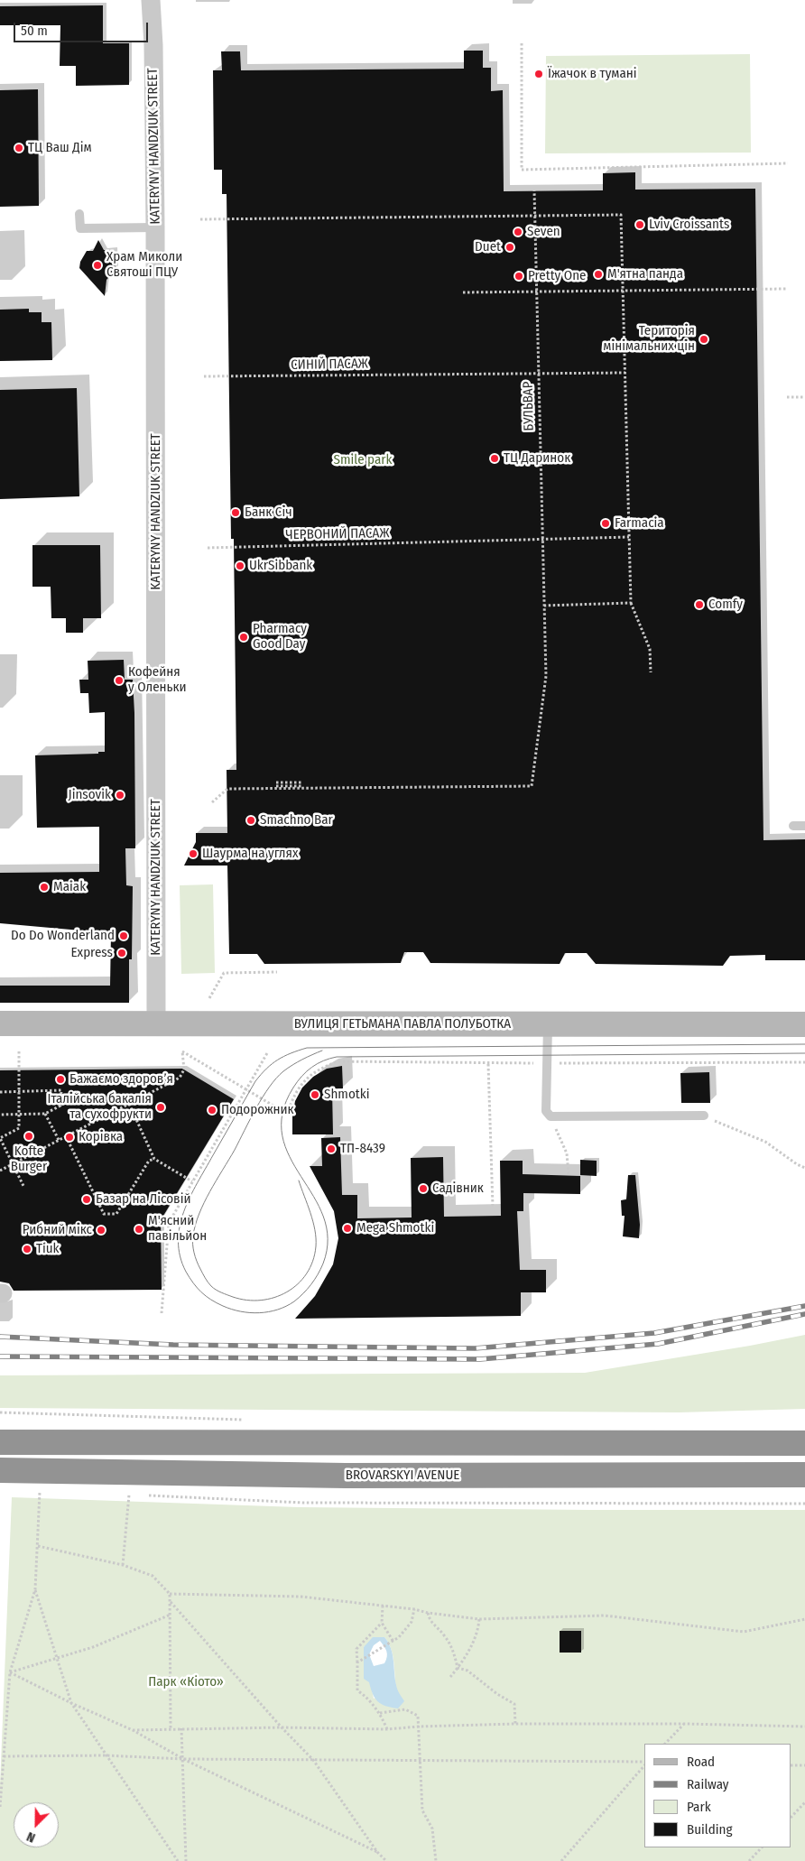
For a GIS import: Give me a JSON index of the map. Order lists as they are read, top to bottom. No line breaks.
{"streets":{"highway":["BROVARSKYI AVENUE"],"street":["KATERYNY HANDZIUK STREET","ВУЛИЦЯ ГЕТЬМАНА ПАВЛА ПОЛУБОТКА"],"path":["СИНІЙ ПАСАЖ","БУЛЬВАР","ЧЕРВОНИЙ ПАСАЖ"]},"crossings":[["KATERYNY HANDZIUK STREET","ВУЛИЦЯ ГЕТЬМАНА ПАВЛА ПОЛУБОТКА"],["СИНІЙ ПАСАЖ","БУЛЬВАР"],["БУЛЬВАР","ЧЕРВОНИЙ ПАСАЖ"]],"parks":["Smile park","Парк «Кіото»"],"places":["Їжачок в тумані","ТЦ Ваш Дім","Lviv Croissants","Seven","Duet","Храм Миколи Святоші ПЦУ","М'ятна панда","Pretty One","Територія мінімальних цін","ТЦ Даринок","Банк Січ","Farmacia","UkrSibbank","Comfy","Pharmacy Good Day","Кофейня у Оленьки","Jinsovik","Smachno Bar","Шаурма на углях","Maiak","Do Do Wonderland","Express","Бажаємо здоровʼя","Shmotki","Італійська бакалія та сухофрукти","Подорожник","Kofte Burger","Корівка","ТП-8439","Садівник","Базар на Лісовій","Mega Shmotki","М'ясний павільйон","Рибний мікс","Tiuk"],"legend":["Road","Railway","Park","Building"],"scale_bar":"50 m","north":"bottom left"}
